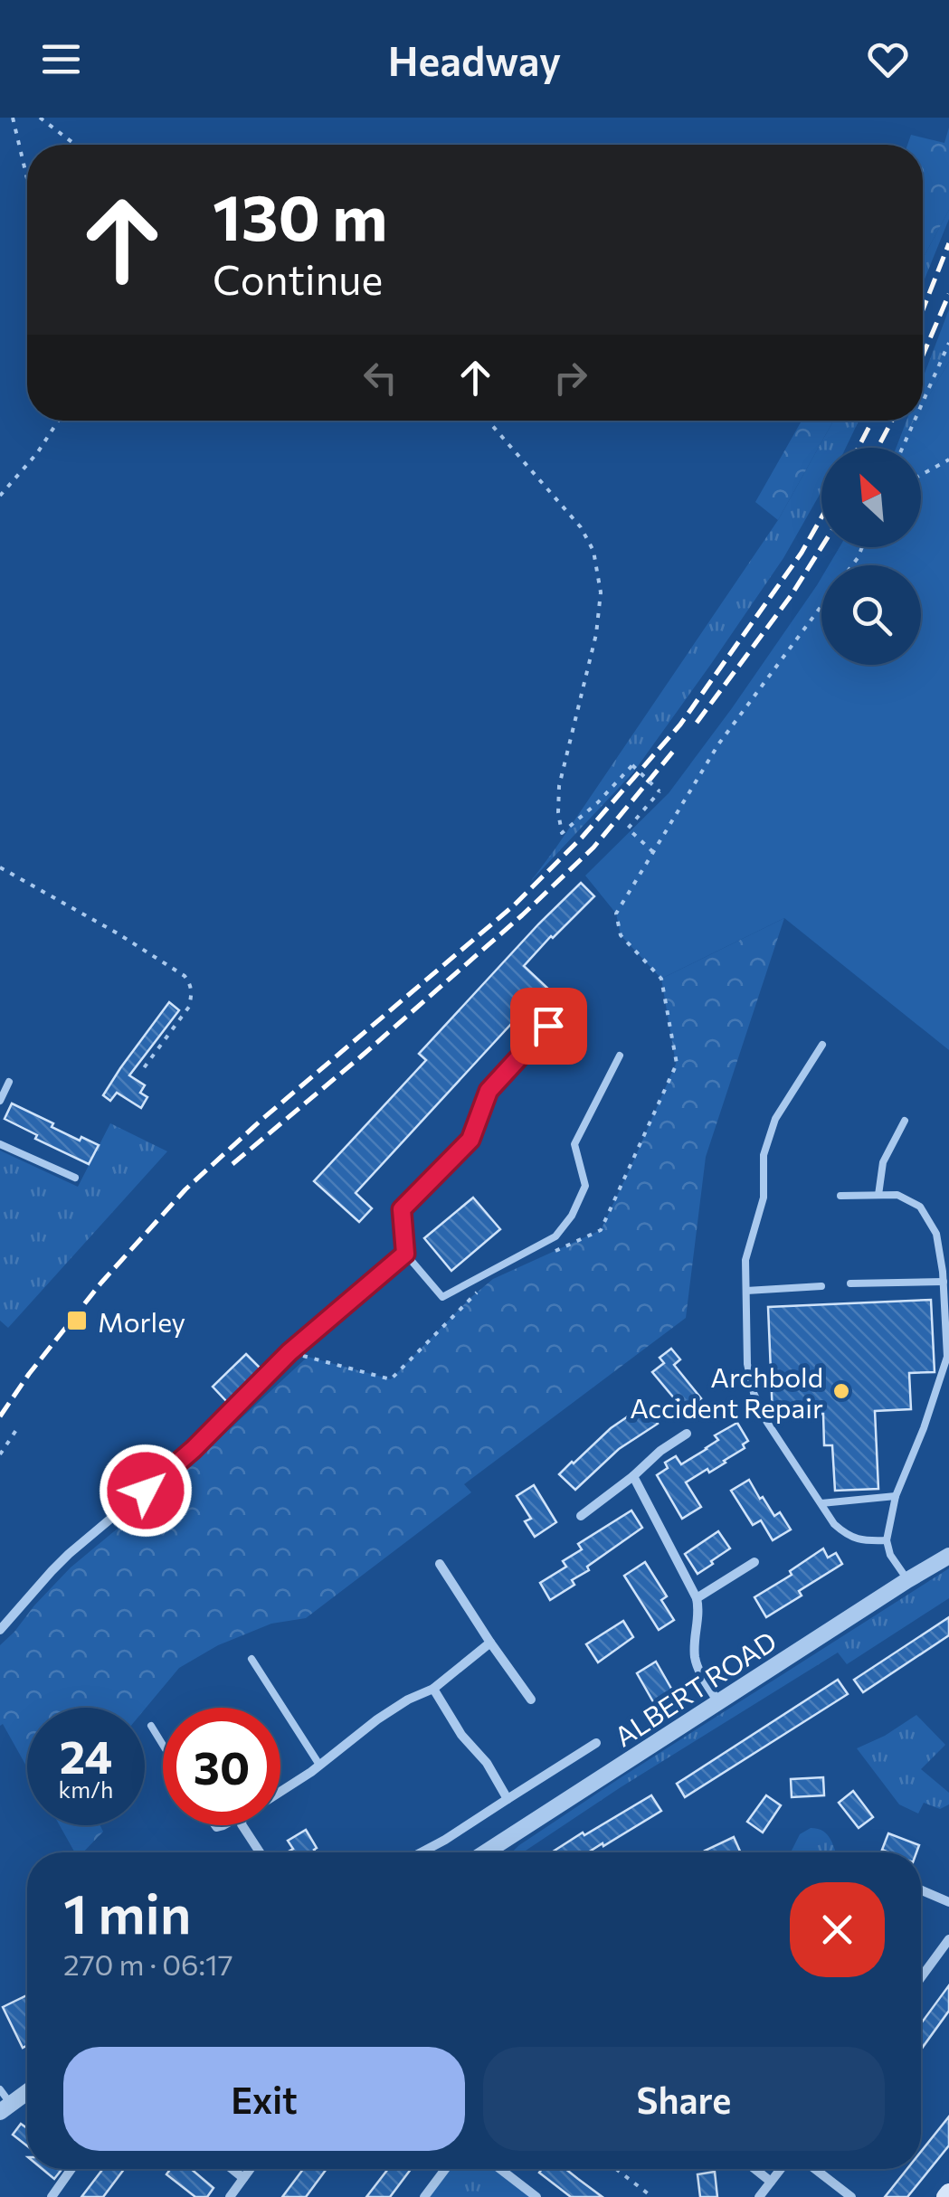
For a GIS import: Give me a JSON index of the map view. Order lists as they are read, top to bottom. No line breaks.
{"streets":{"street":["ALBERT ROAD"]},"places":{"transit":["Morley"],"other":["Archbold Accident Repair"]},"north":"top left","page":{"header":"Headway","turn":["130 m","Continue"],"speed":"24 km/h","limit":"30","heading":["1 min","270 m · 06:17"],"buttons":["Exit","Share"]}}
